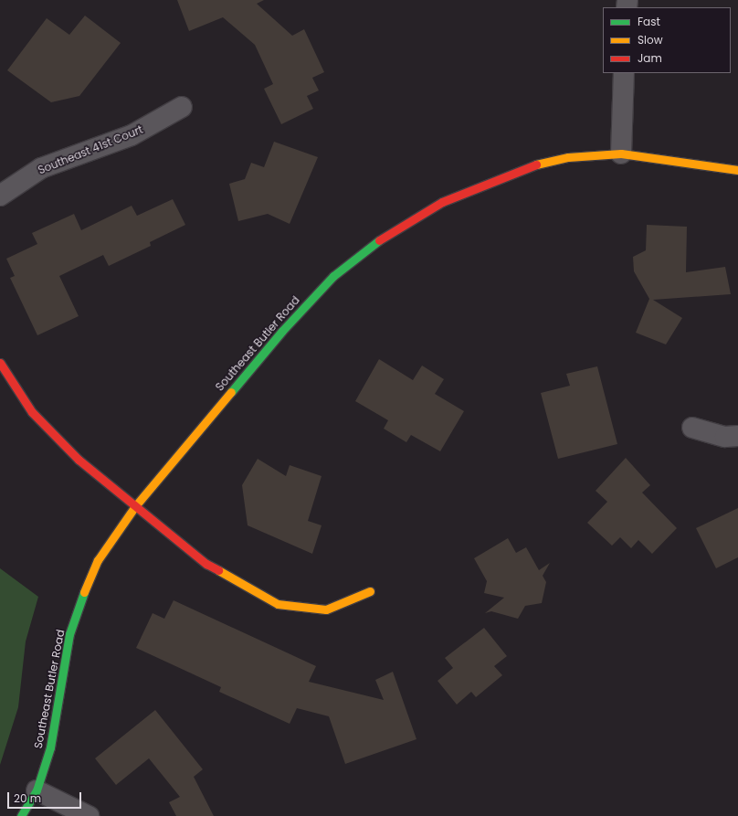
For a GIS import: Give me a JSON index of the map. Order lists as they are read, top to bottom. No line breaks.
{"streets":{"main road":["Southeast Butler Road"],"street":["Southeast 41st Court"]},"legend":["Fast","Slow","Jam"],"scale_bar":"20 m"}
